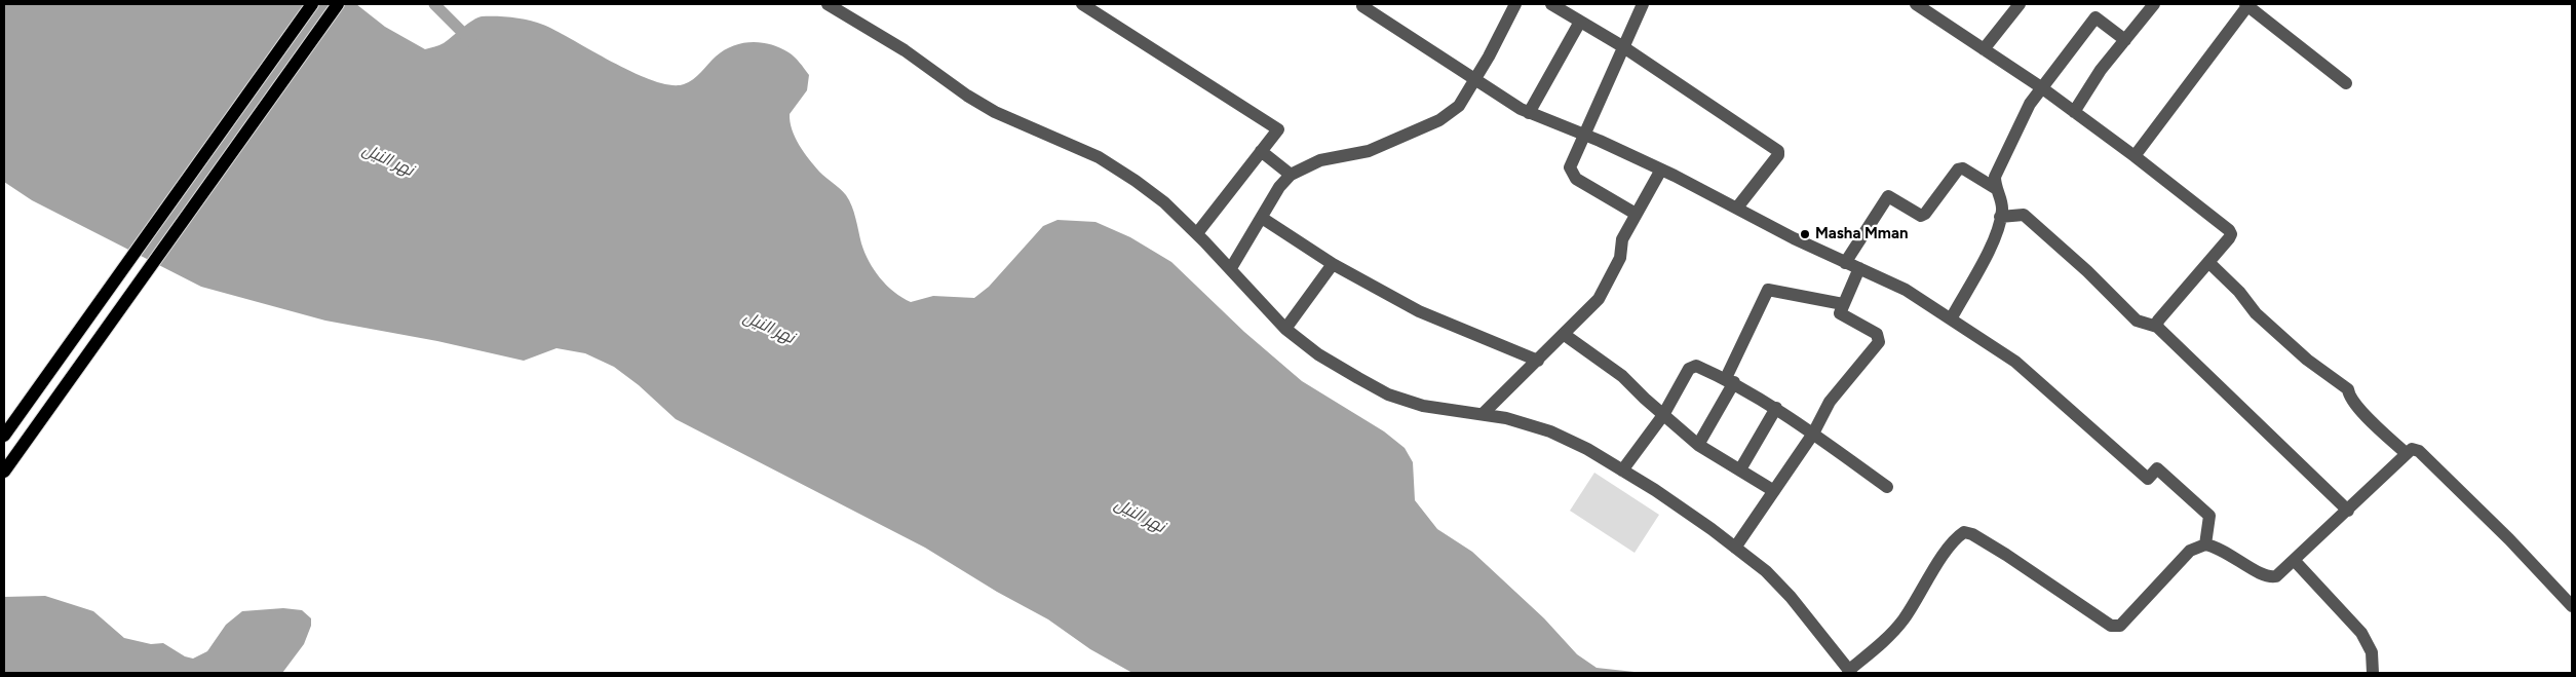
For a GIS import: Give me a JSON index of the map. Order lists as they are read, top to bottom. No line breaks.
{"water":["نهر النيل"],"places":["Masha Mman"]}
